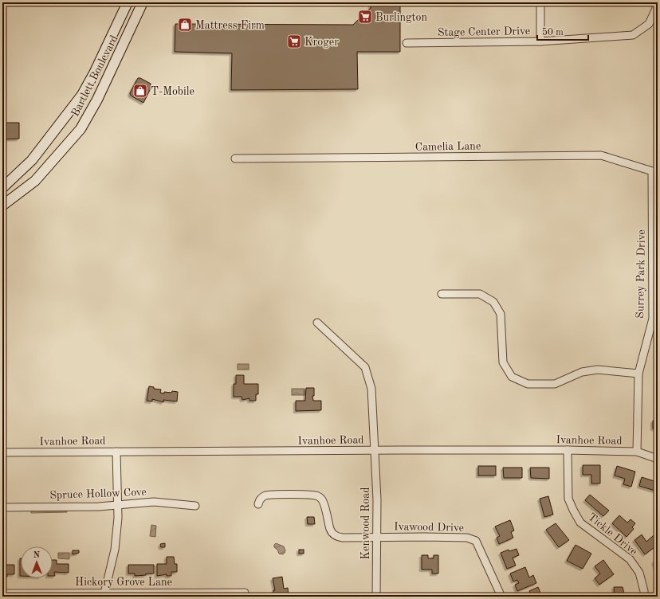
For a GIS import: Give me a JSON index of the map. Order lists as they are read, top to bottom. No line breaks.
{"streets":{"main road":["Bartlett Boulevard"],"street":["Stage Center Drive","Camelia Lane","Surrey Park Drive","Ivanhoe Road","Spruce Hollow Cove","Kenwood Road","Ivawood Drive","Tickle Drive","Hickory Grove Lane"]},"crossings":[["Camelia Lane","Surrey Park Drive"],["Surrey Park Drive","Ivanhoe Road"],["Ivanhoe Road","Kenwood Road"],["Ivanhoe Road","Tickle Drive"],["Kenwood Road","Ivawood Drive"]],"places":{"supermarket":["Burlington","Kroger"],"shop":["Mattress Firm","T-Mobile"]},"scale_bar":"50 m","north":"top"}
